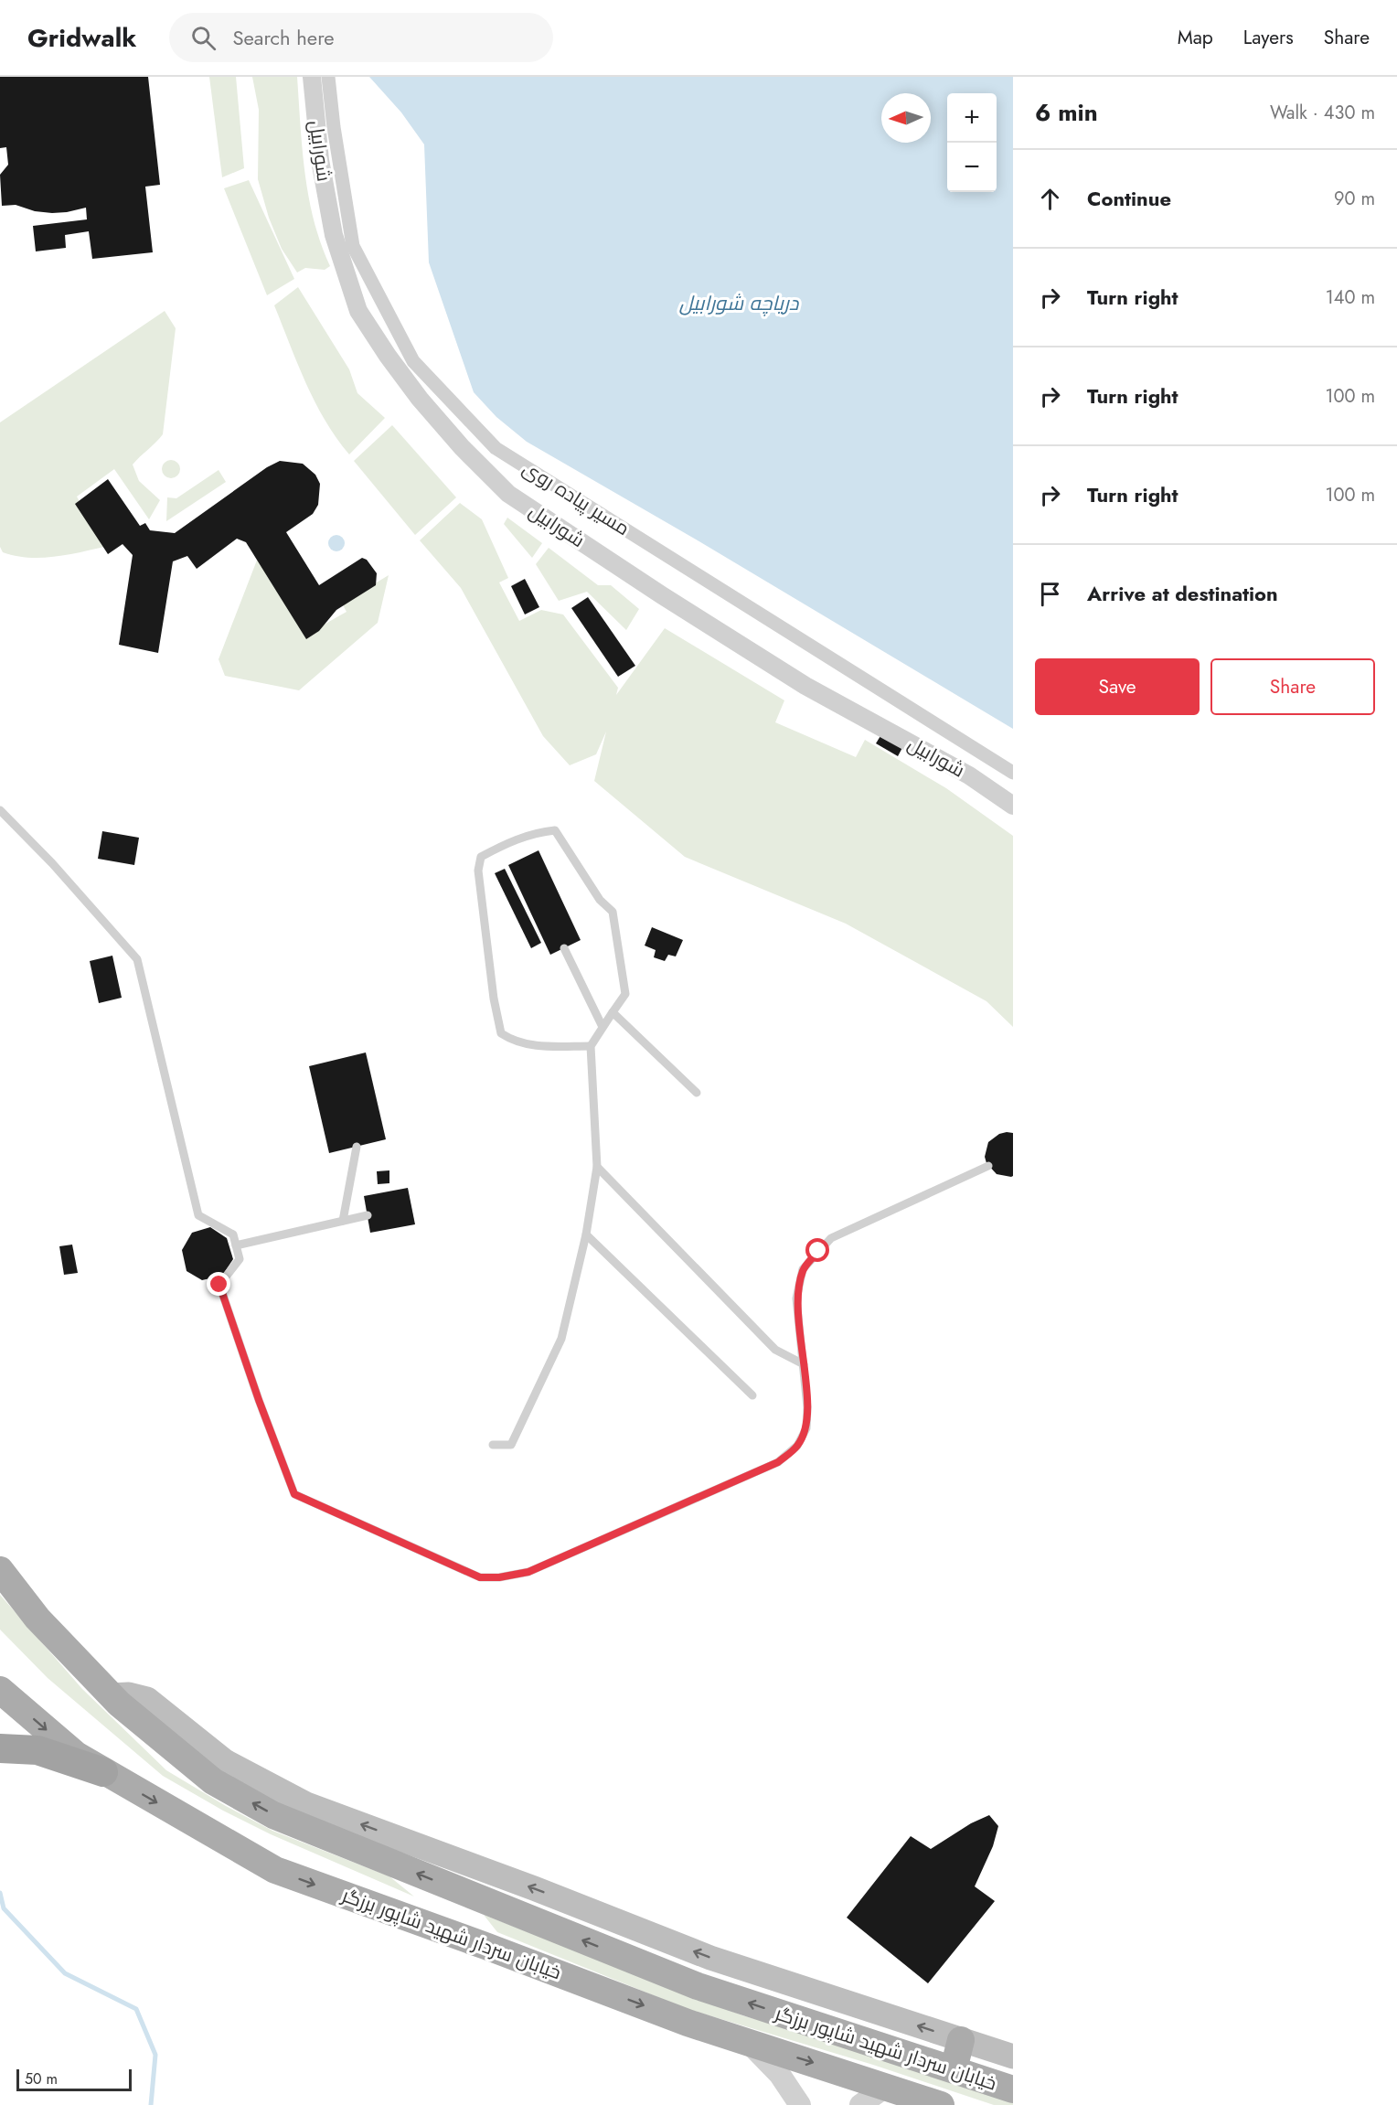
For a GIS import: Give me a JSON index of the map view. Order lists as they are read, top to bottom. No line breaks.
{"streets":{"main road":["خیابان سردار شهید شاپور برزگر"],"street":["شورابیل","مسیر پیاده روی"]},"water":["دریاچه شورابیل"],"scale_bar":"50 m","north":"left","page":{"header":"Gridwalk","search":"Search here","nav":["Map","Layers","Share"],"heading":["6 min","Walk · 430 m"],"map_buttons":["+","−"],"list":[["Continue","90 m"],["Turn right","140 m"],["Turn right","100 m"],["Turn right","100 m"],"Arrive at destination"],"buttons":["Save","Share"],"scale":"50 m"}}
